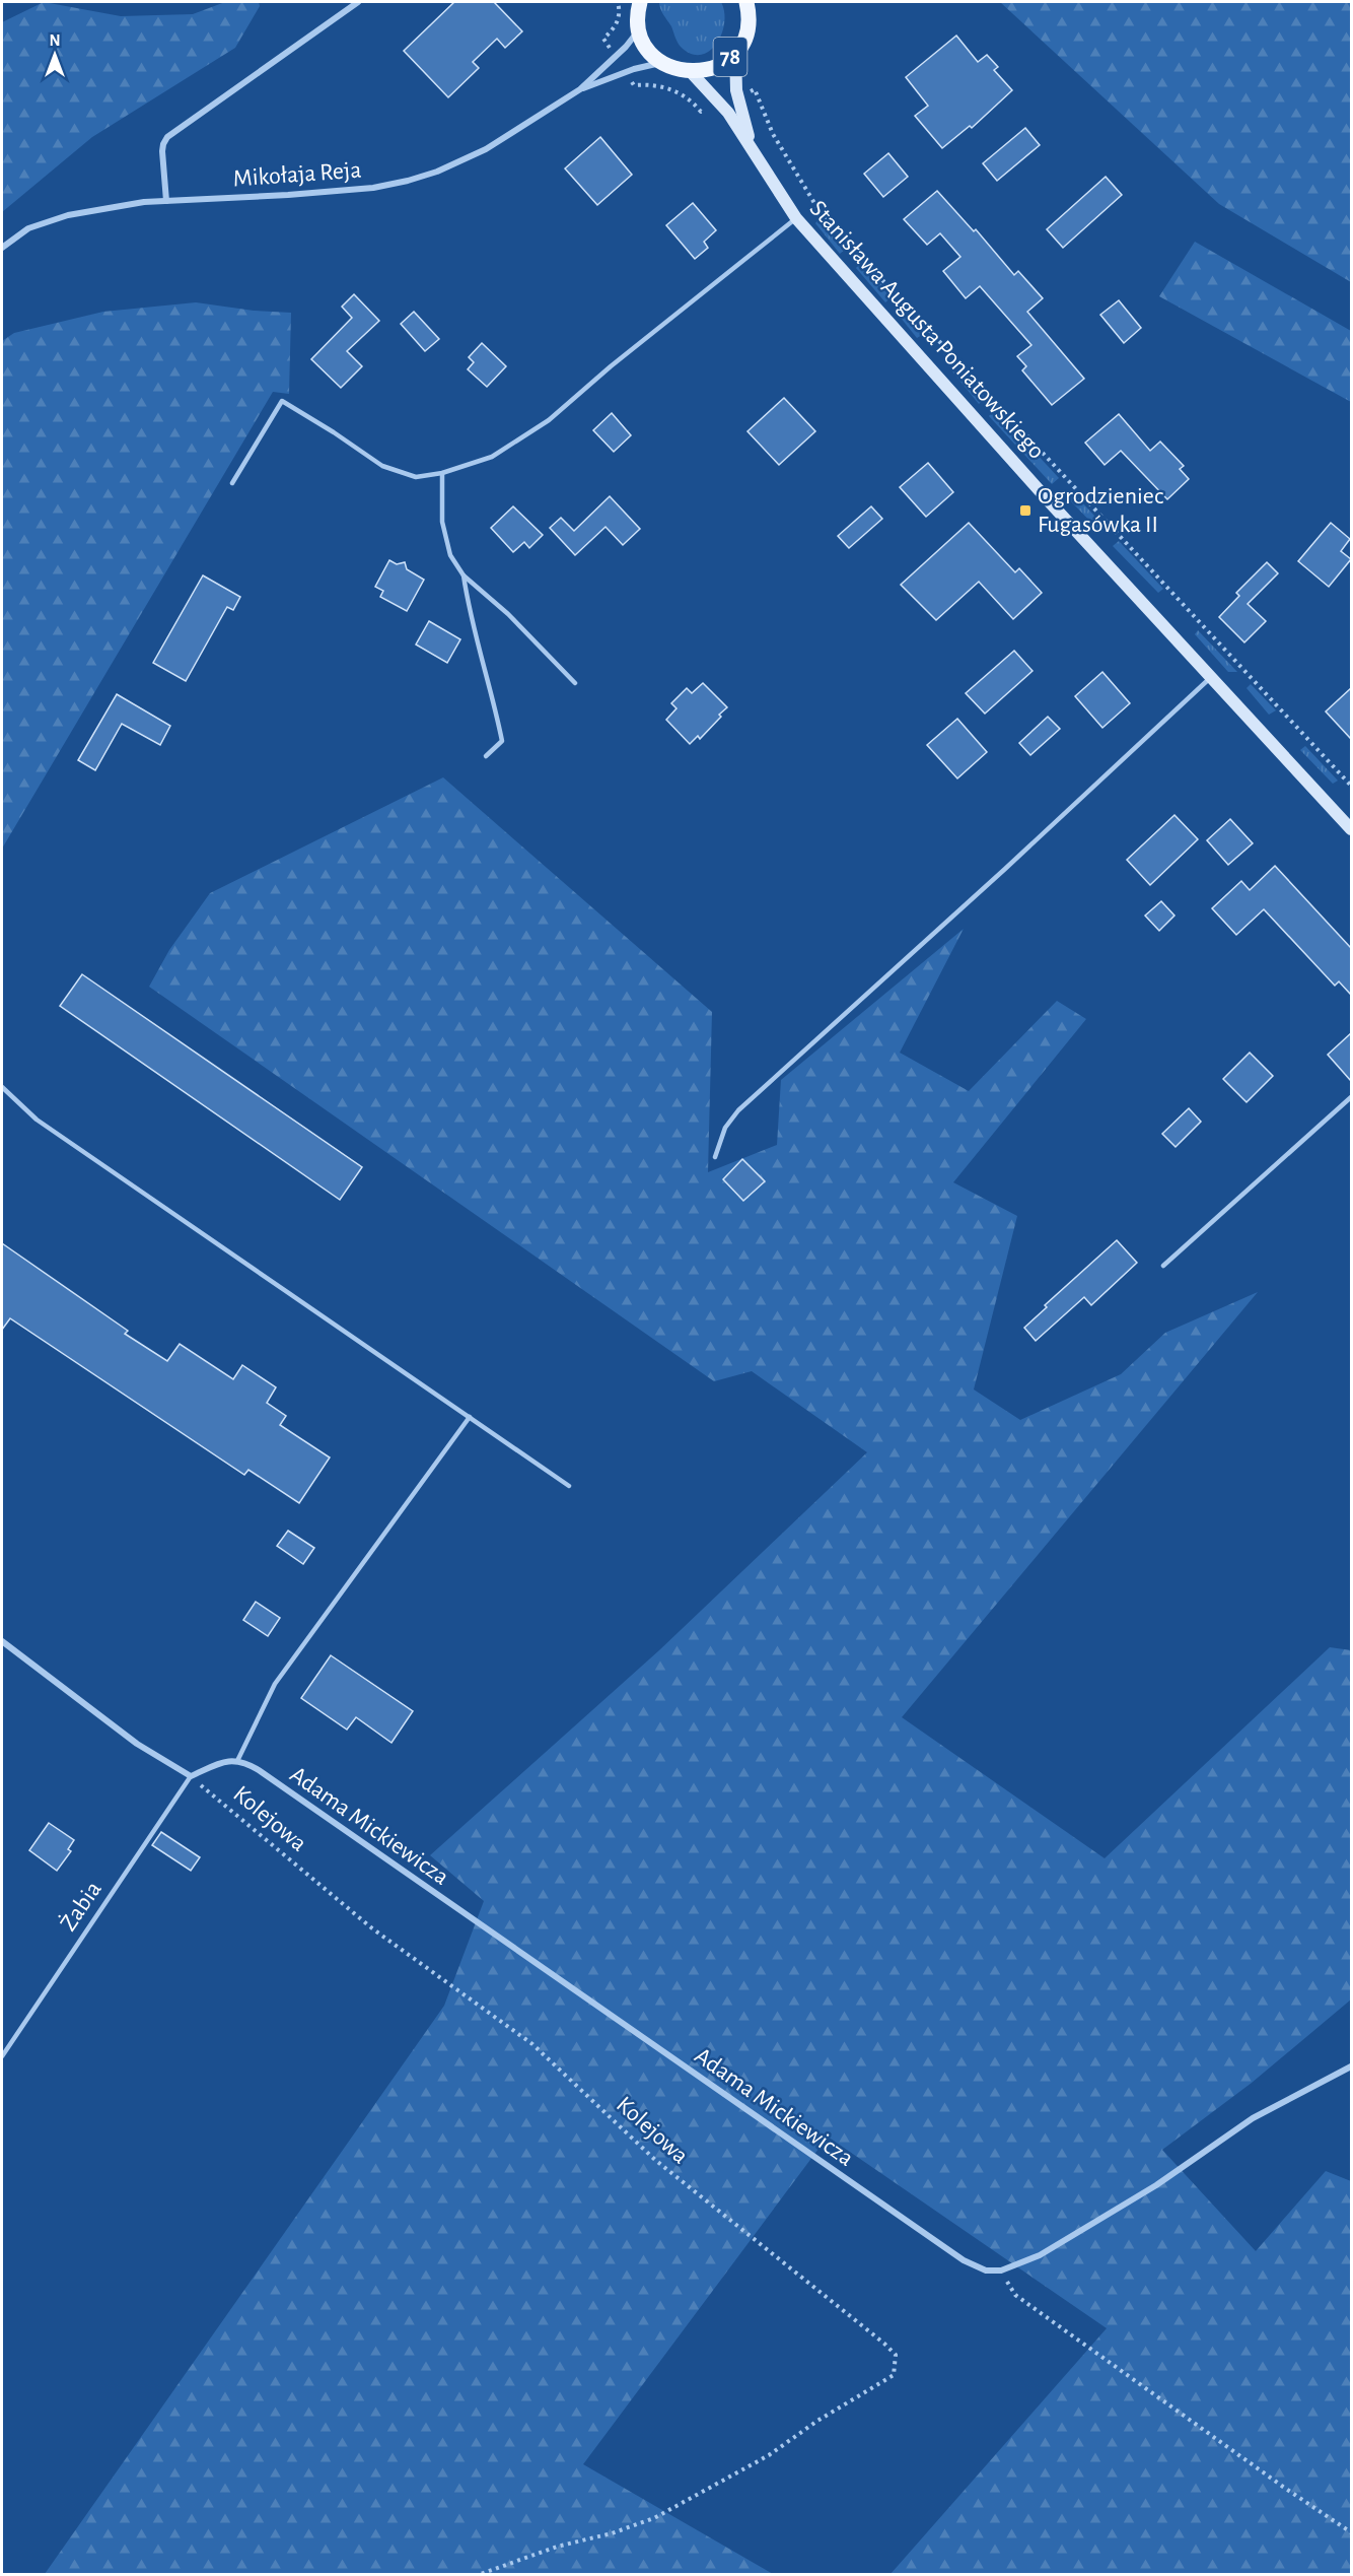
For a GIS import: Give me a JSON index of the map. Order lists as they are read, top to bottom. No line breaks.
{"streets":{"main road":["78","Stanisława Augusta Poniatowskiego"],"street":["Mikołaja Reja","Adama Mickiewicza"],"lane":["Żabia"],"path":["Kolejowa"]},"crossings":[["78","Mikołaja Reja"],["78","Stanisława Augusta Poniatowskiego"],["Kolejowa","Żabia"]],"places":{"transit":["Ogrodzieniec Fugasówka II"]},"north":"top"}
